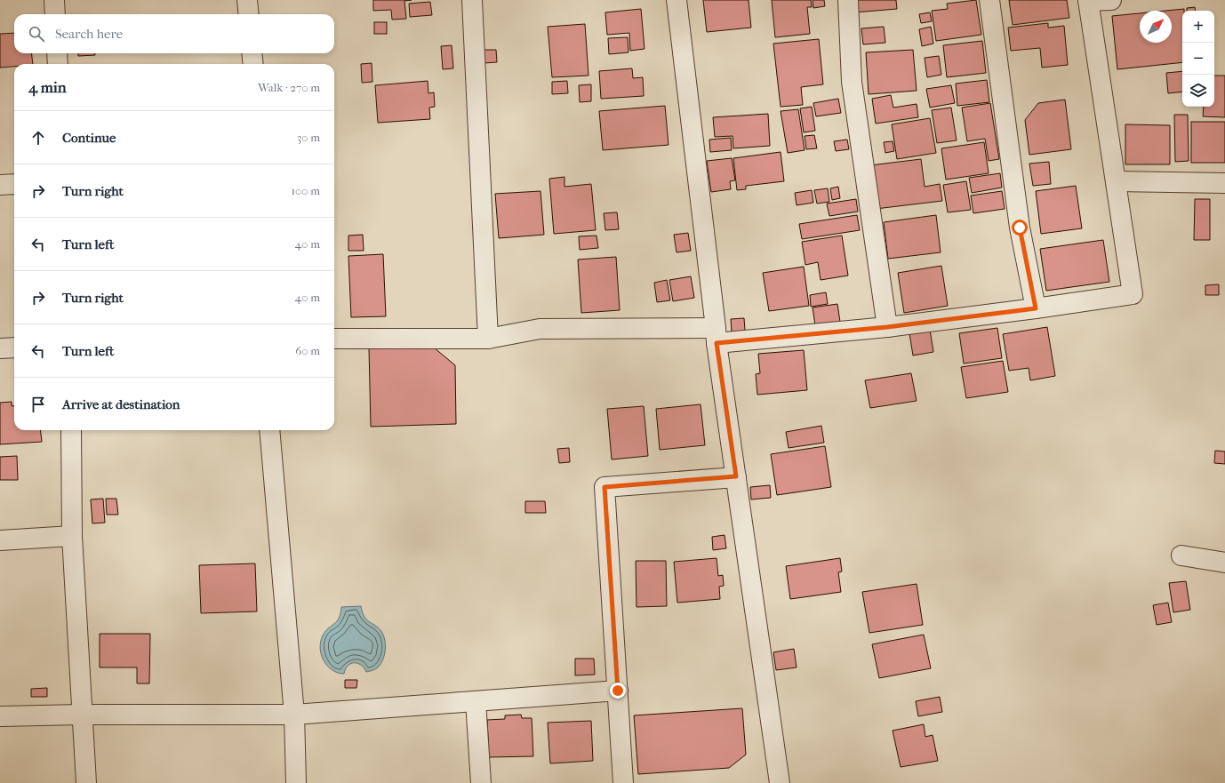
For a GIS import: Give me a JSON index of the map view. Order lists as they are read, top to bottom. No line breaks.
{"north":"top right","page":{"map_buttons":["+","−"],"search":"Search here","heading":["4 min","Walk · 270 m"],"list":[["Continue","30 m"],["Turn right","100 m"],["Turn left","40 m"],["Turn right","40 m"],["Turn left","60 m"],"Arrive at destination"]}}
